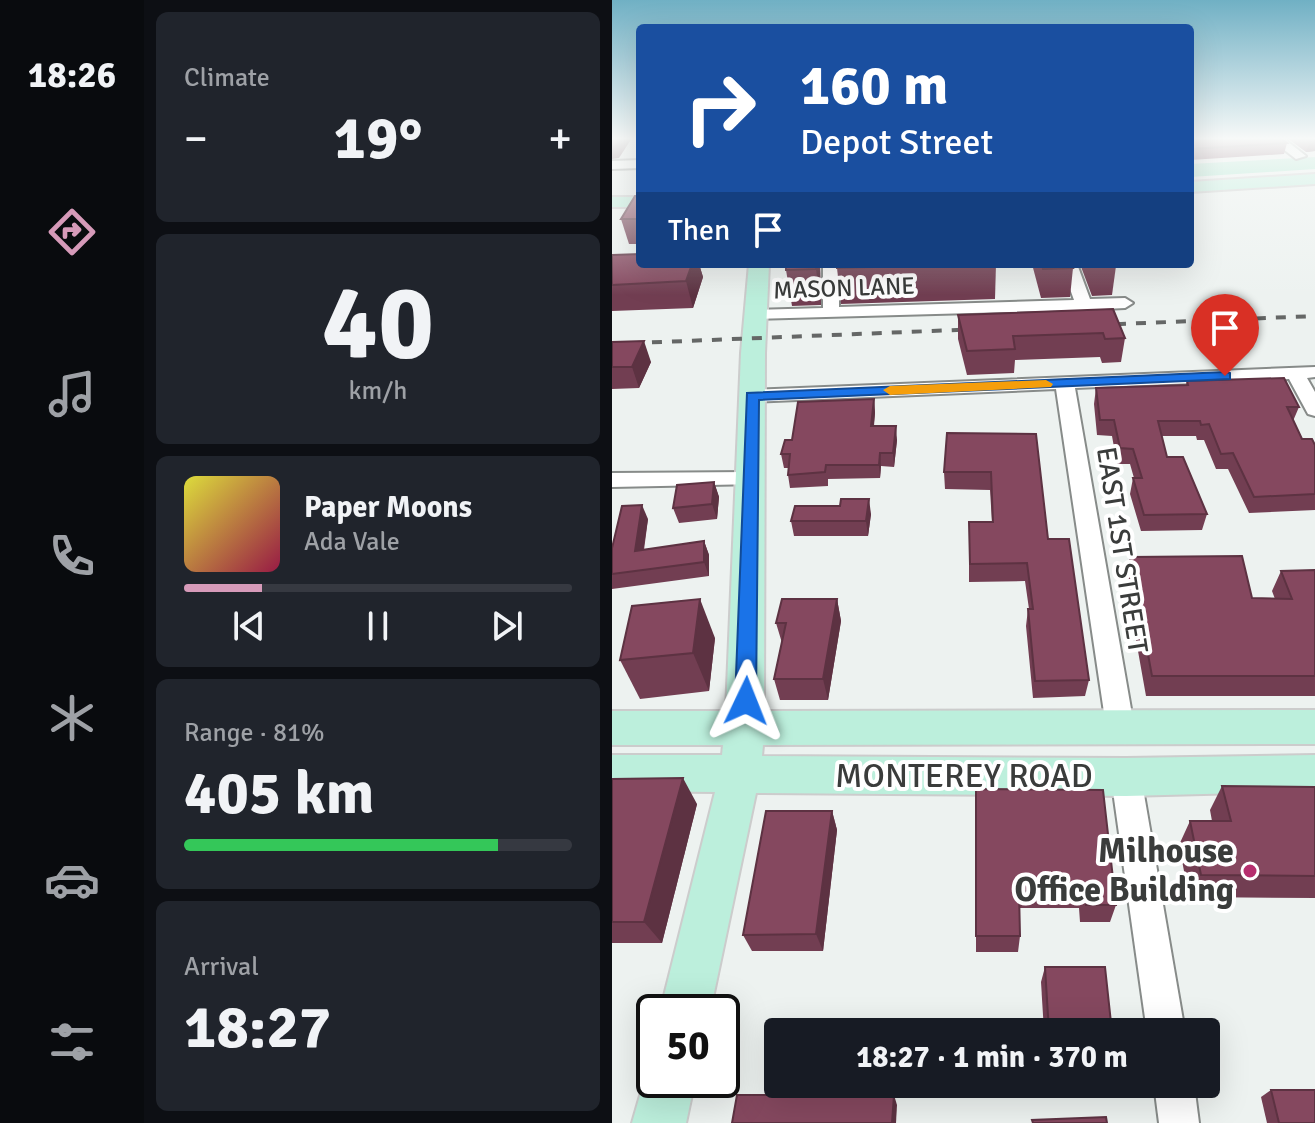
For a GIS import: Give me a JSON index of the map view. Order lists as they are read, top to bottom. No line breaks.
{"streets":{"main road":["MONTEREY ROAD"],"street":["MASON LANE","EAST 1ST STREET"]},"crossings":[["EAST 1ST STREET","MONTEREY ROAD"]],"places":["Milhouse Office Building"],"page":{"tabs":"18:26","tile":["Climate",["40","km/h"],["Range · 81%","405 km"],["Arrival","18:27"]],"turn":["160 m","Depot Street"],"heat":["−","19°","+"],"then":"Then","song":["Paper Moons","Ada Vale"],"limit":"50","trip":"18:27 · 1 min · 370 m"}}
